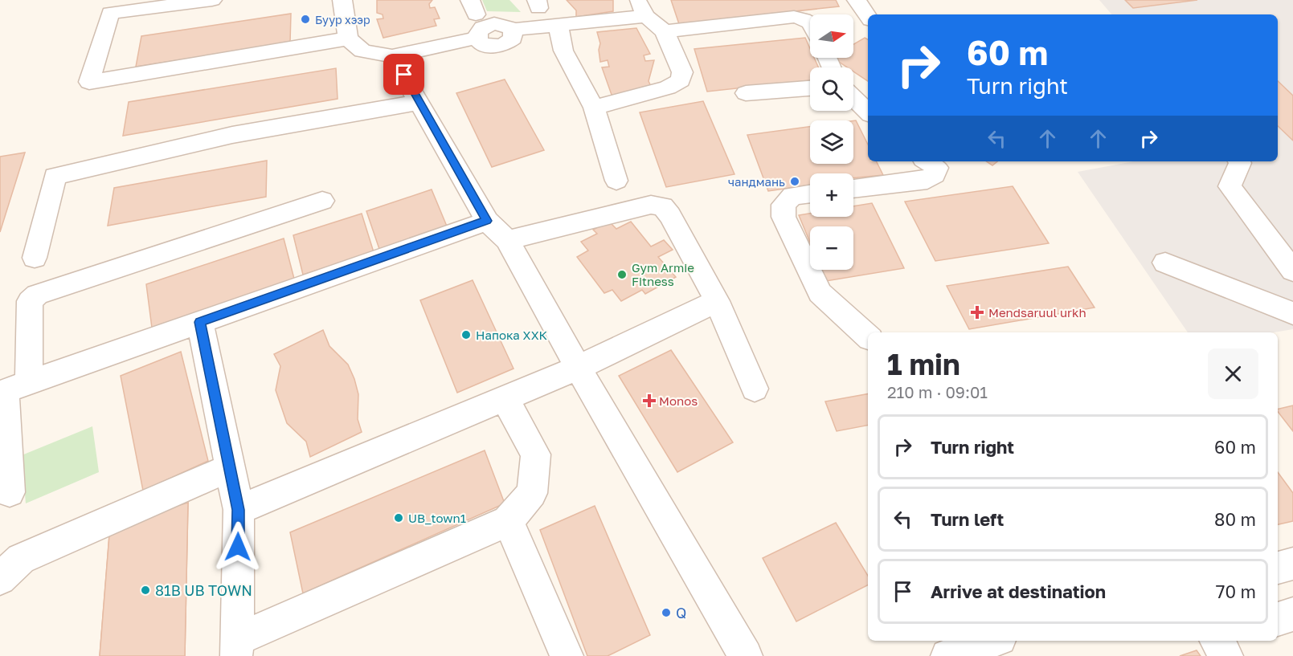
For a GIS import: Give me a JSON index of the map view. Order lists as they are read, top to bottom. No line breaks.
{"places":{"other":["Буур хээр","чандмань","Gym Armie Fitness","Напока ХХК","UB_town1","81В UB TOWN","Q"],"health":["Mendsaruul urkh","Monos"]},"north":"right","page":{"map_buttons":["+","−"],"turn":["60 m","Turn right"],"heading":["1 min","210 m · 09:01"],"list":[{"name":"Turn right","value":"60 m"},{"name":"Turn left","value":"80 m"},{"name":"Arrive at destination","value":"70 m"}]}}
